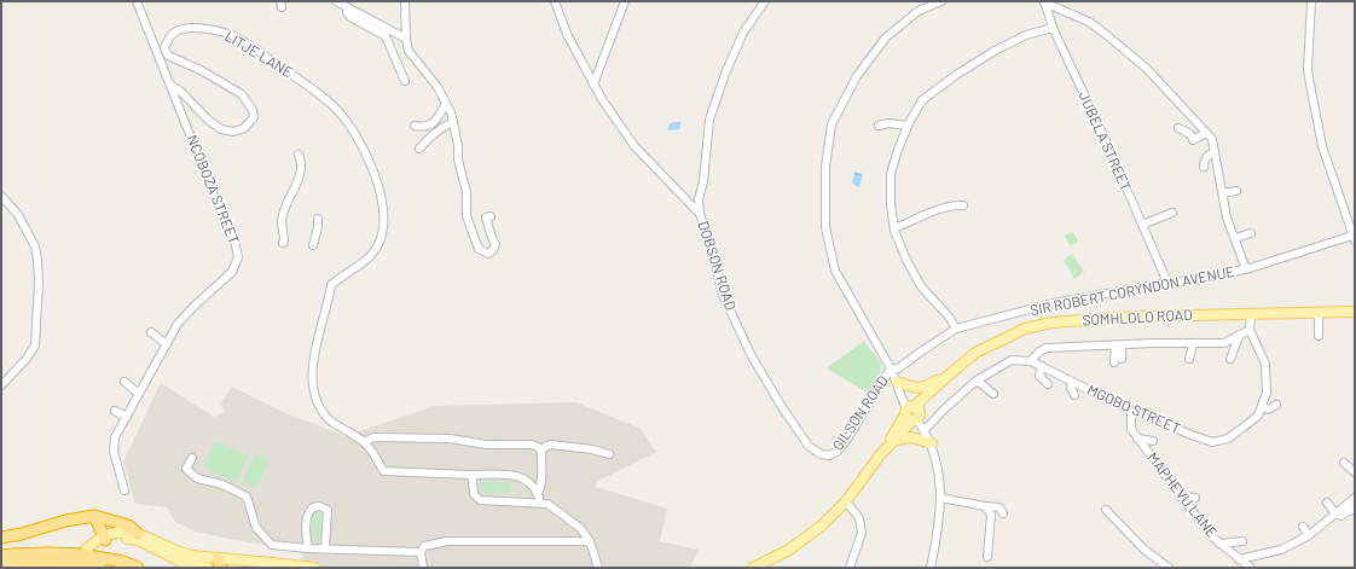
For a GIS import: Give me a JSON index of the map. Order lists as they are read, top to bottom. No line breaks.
{"streets":{"main road":["SOMHLOLO ROAD"],"street":["LITJE LANE","JUBELA STREET","NCOBOZA STREET","DOBSON ROAD","SIR ROBERT CORYNDON AVENUE","MGOBO STREET","GILSON ROAD","MAPHEVU LANE"]},"crossings":[["LITJE LANE","NCOBOZA STREET"],["JUBELA STREET","SIR ROBERT CORYNDON AVENUE"],["DOBSON ROAD","GILSON ROAD"],["SIR ROBERT CORYNDON AVENUE","GILSON ROAD"],["SOMHLOLO ROAD","MGOBO STREET"],["MGOBO STREET","MAPHEVU LANE"]]}
